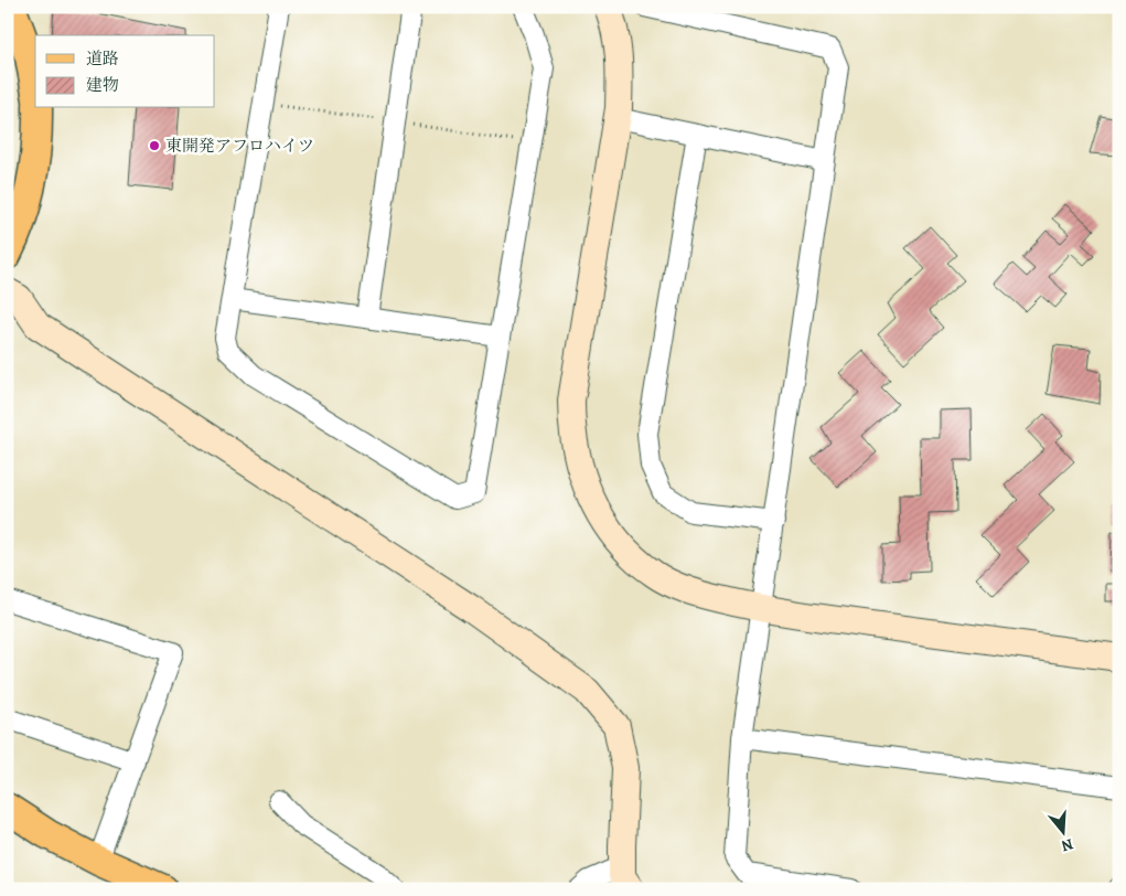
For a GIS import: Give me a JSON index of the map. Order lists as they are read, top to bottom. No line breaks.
{"places":["東開発アフロハイツ"],"legend":["道路","建物"],"north":"bottom"}
